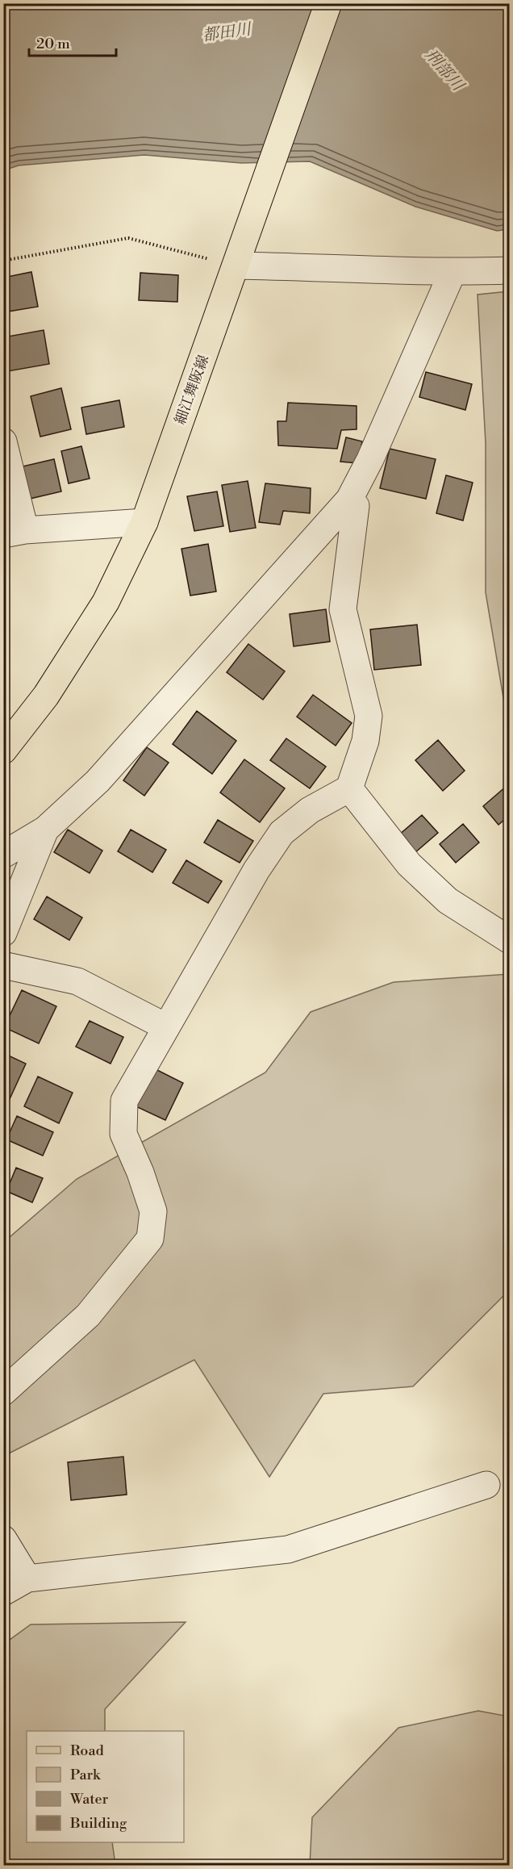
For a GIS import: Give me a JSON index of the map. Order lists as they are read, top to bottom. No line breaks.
{"streets":{"main road":["細江舞阪線"]},"water":["都田川","刑部川"],"legend":["Road","Park","Water","Building"],"scale_bar":"20 m"}
